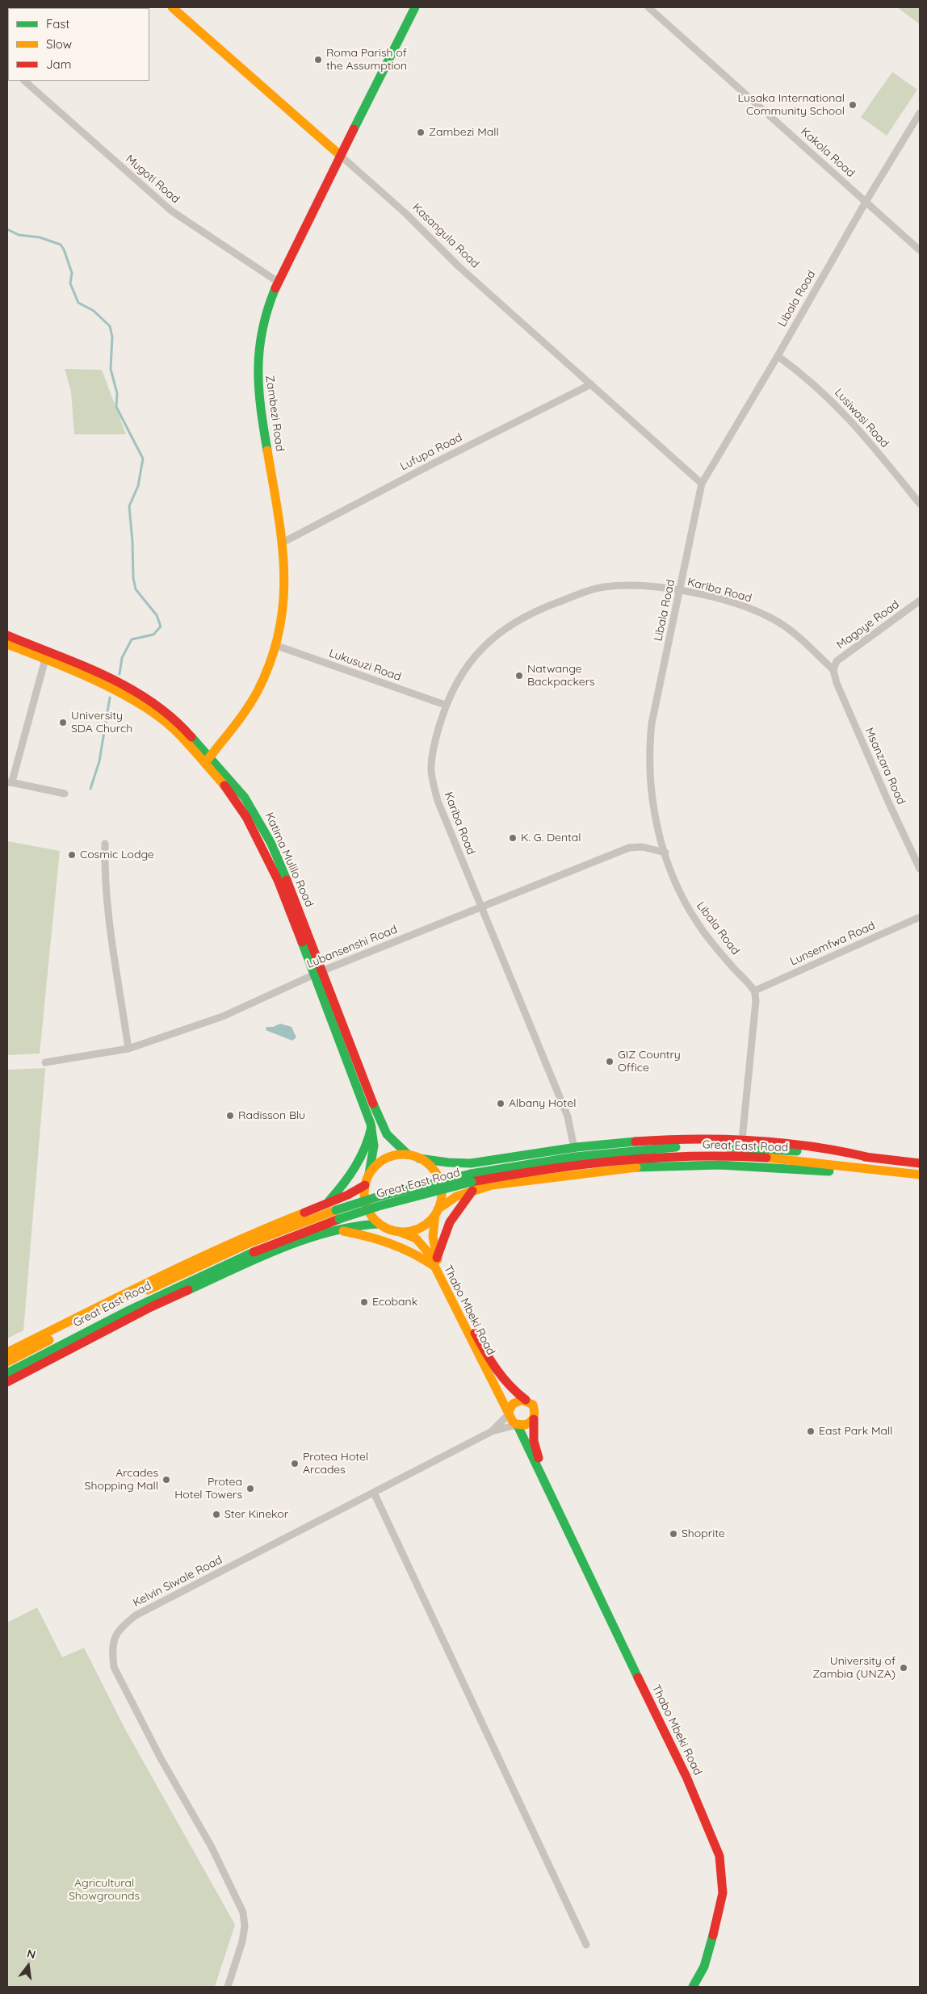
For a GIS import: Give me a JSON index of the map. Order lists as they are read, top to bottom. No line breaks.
{"streets":{"main road":["Kasangula Road","Zambezi Road","Katima Mulilo Road","Great East Road","Thabo Mbeki Road"],"street":["Kakola Road","Mugoti Road","Libala Road","Lusiwasi Road","Lufupa Road","Kariba Road","Magoye Road","Lukusuzi Road","Msanzara Road","Lunsemfwa Road","Lubansenshi Road","Kelvin Siwale Road"]},"crossings":[["Kakola Road","Libala Road"],["Mugoti Road","Zambezi Road"],["Kasangula Road","Libala Road"],["Kasangula Road","Zambezi Road"],["Kasangula Road","Lufupa Road"],["Libala Road","Lusiwasi Road"],["Libala Road","Kariba Road"],["Libala Road","Lunsemfwa Road"],["Libala Road","Lubansenshi Road"],["Zambezi Road","Lufupa Road"],["Zambezi Road","Lukusuzi Road"],["Zambezi Road","Katima Mulilo Road"],["Kariba Road","Magoye Road"],["Kariba Road","Lukusuzi Road"],["Kariba Road","Msanzara Road"],["Kariba Road","Lubansenshi Road"],["Kariba Road","Great East Road"],["Magoye Road","Msanzara Road"],["Katima Mulilo Road","Lubansenshi Road"],["Katima Mulilo Road","Great East Road"],["Katima Mulilo Road","Thabo Mbeki Road"],["Great East Road","Thabo Mbeki Road"],["Thabo Mbeki Road","Kelvin Siwale Road"]],"parks":["Agricultural Showgrounds"],"places":["Roma Parish of the Assumption","Lusaka International Community School","Zambezi Mall","Natwange Backpackers","University SDA Church","K. G. Dental","Cosmic Lodge","GIZ Country Office","Albany Hotel","Radisson Blu","Ecobank","East Park Mall","Protea Hotel Arcades","Arcades Shopping Mall","Protea Hotel Towers","Ster Kinekor","Shoprite","University of Zambia (UNZA)"],"legend":["Fast","Slow","Jam"],"north":"top"}
